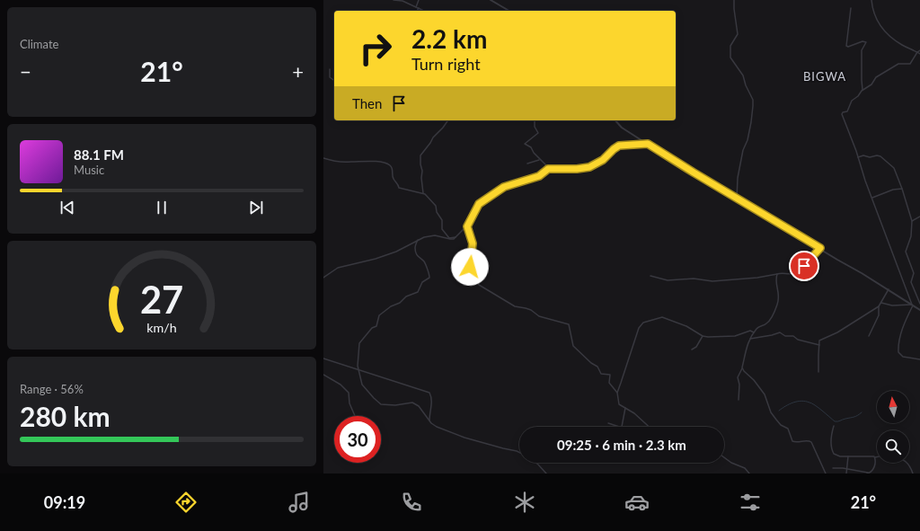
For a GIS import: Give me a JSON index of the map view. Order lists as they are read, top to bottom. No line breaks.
{"districts":["BIGWA"],"north":"top","page":{"tile":["Climate",["Range · 56%","280 km"]],"turn":["2.2 km","Turn right"],"heat":["−","21°","+"],"then":"Then","song":["88.1 FM","Music"],"limit":"30","trip":"09:25 · 6 min · 2.3 km","tabs":["09:19","21°"],"gauge":["27","km/h"]}}
